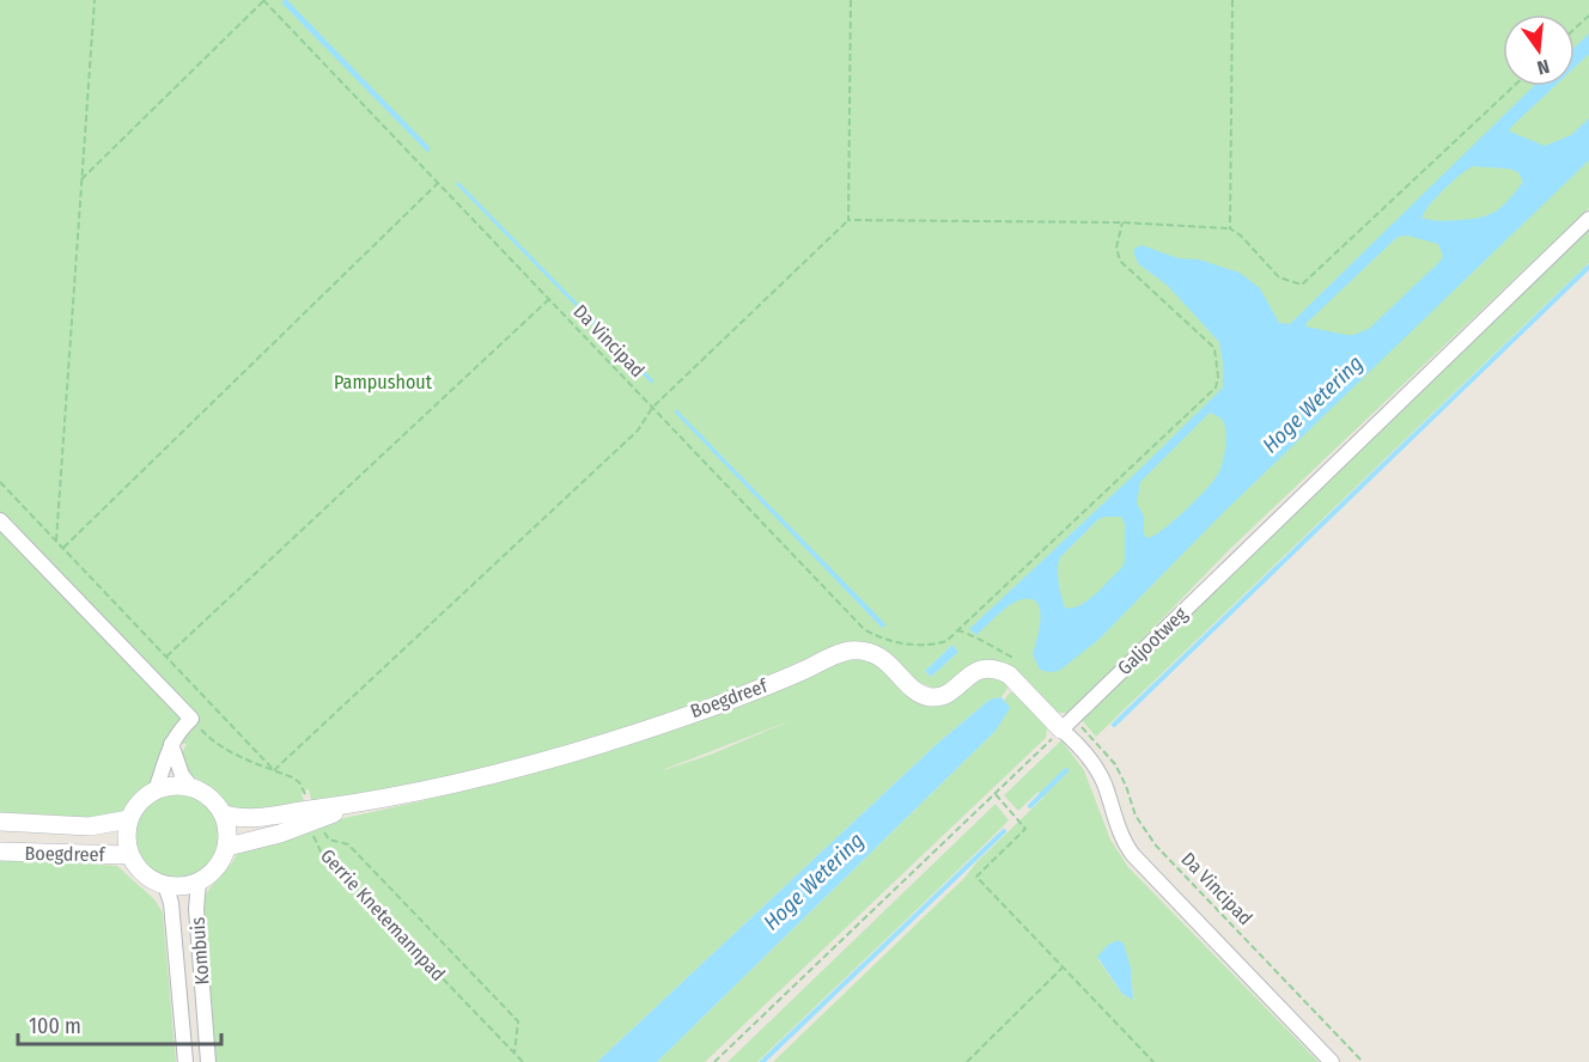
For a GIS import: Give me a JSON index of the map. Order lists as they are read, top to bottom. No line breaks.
{"streets":{"street":["Galjootweg","Boegdreef","Kombuis"],"path":["Da Vincipad","Gerrie Knetemannpad"]},"crossings":[["Da Vincipad","Galjootweg"],["Da Vincipad","Boegdreef"],["Galjootweg","Boegdreef"],["Boegdreef","Gerrie Knetemannpad"],["Boegdreef","Kombuis"]],"water":["Hoge Wetering"],"parks":["Pampushout"],"scale_bar":"100 m","north":"bottom"}
